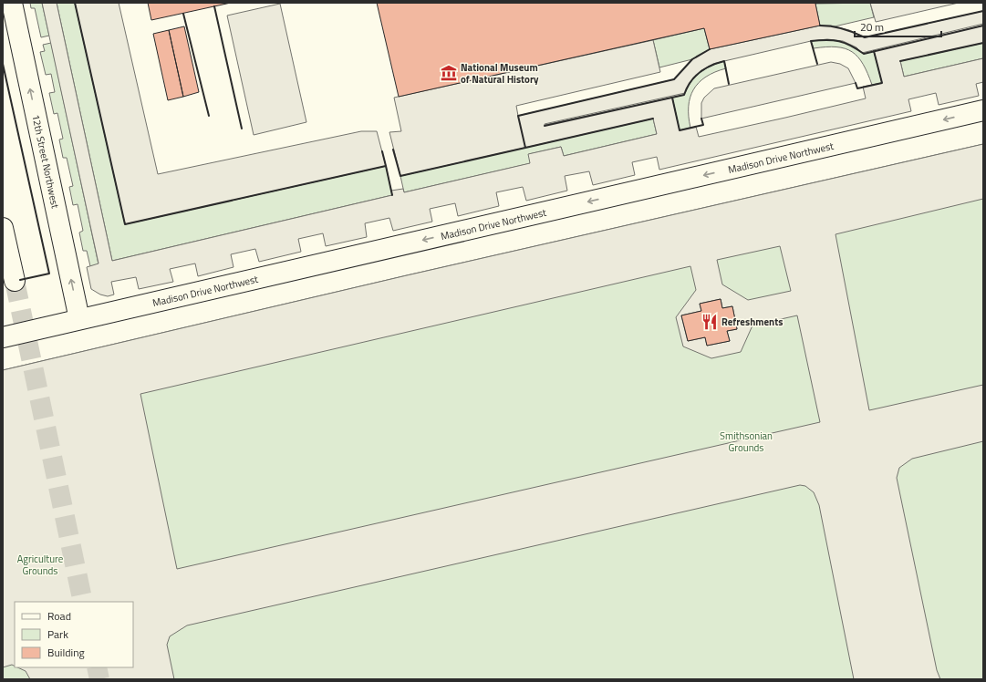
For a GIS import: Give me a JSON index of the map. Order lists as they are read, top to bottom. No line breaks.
{"streets":{"main road":["Madison Drive Northwest","12th Street Northwest"]},"crossings":[["Madison Drive Northwest","12th Street Northwest"]],"one_way":["Madison Drive Northwest","12th Street Northwest"],"parks":["Smithsonian Grounds","Agriculture Grounds"],"places":{"museum":["National Museum of Natural History"],"restaurant":["Refreshments"]},"legend":["Road","Park","Building"],"scale_bar":"20 m"}
